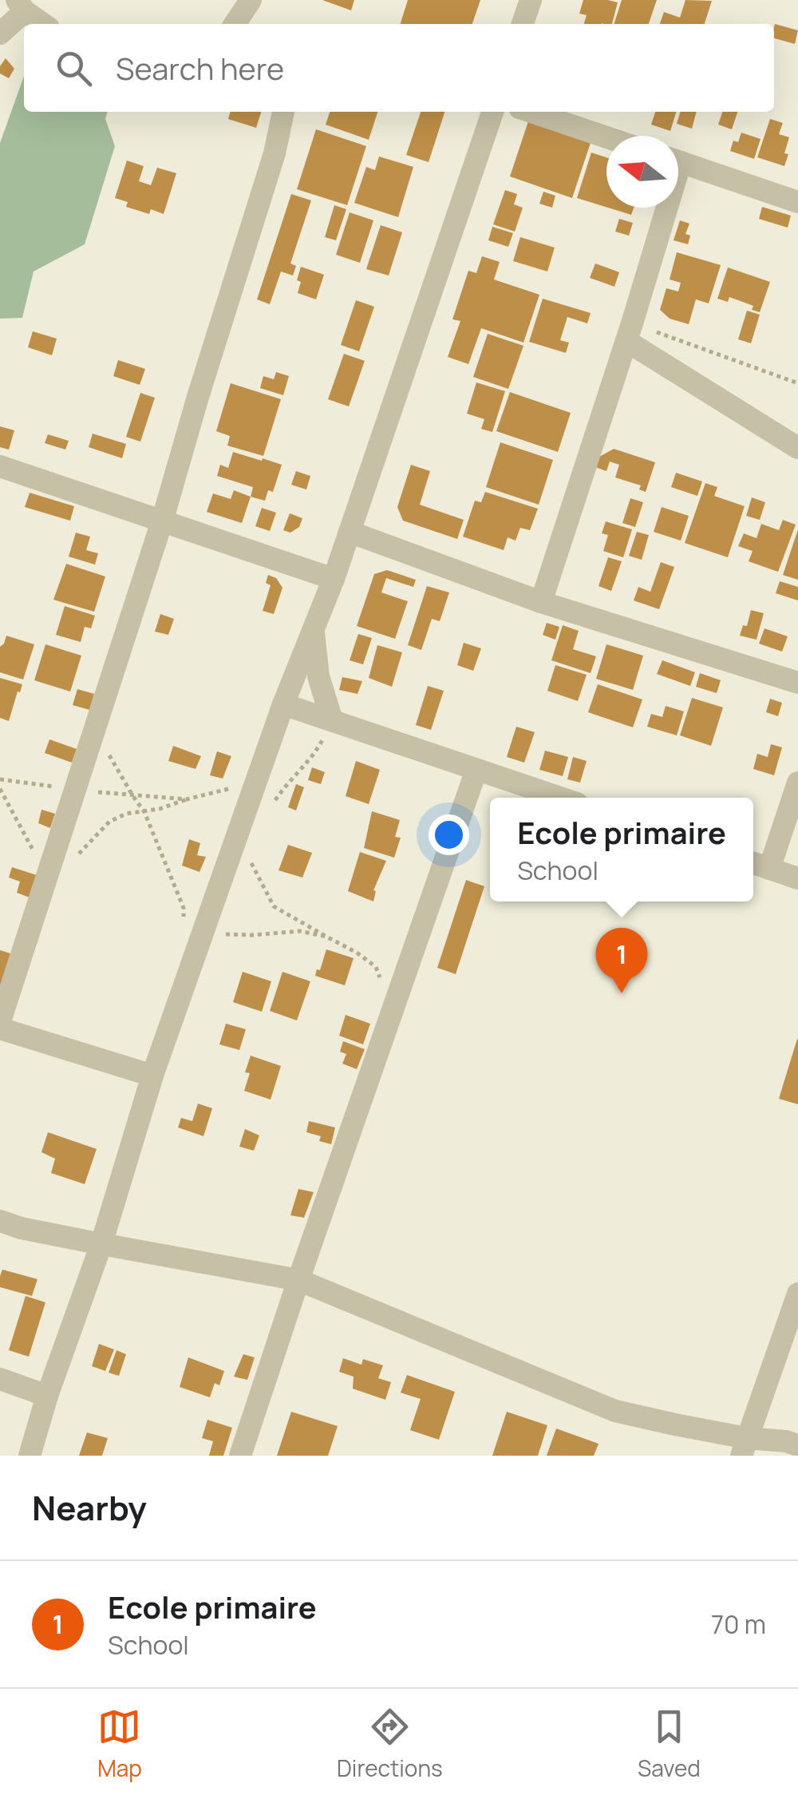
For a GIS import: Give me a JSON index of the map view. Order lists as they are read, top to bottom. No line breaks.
{"north":"left","page":{"search":"Search here","popup":["Ecole primaire","School"],"pins":"1","heading":"Nearby","list":[{"mark":"1","name":"Ecole primaire","note":"School","value":"70 m"}],"nav":["Map","Directions","Saved"]}}
